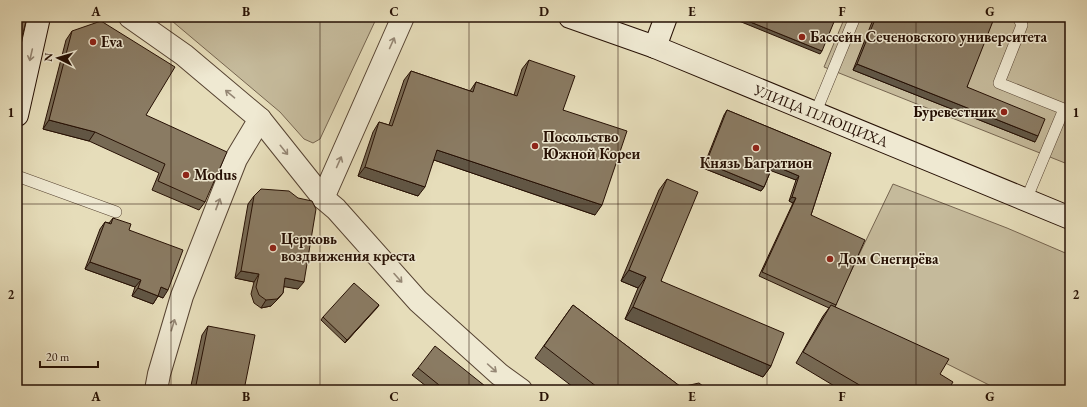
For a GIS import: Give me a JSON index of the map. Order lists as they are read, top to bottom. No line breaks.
{"streets":{"street":["УЛИЦА ПЛЮЩИХА"]},"places":["Бассейн Сеченовского университета","Eva","Буревестник","Посольство Южной Кореи","Князь Багратион","Modus","Церковь воздвижения креста","Дом Снегирёва"],"scale_bar":"20 m","north":"left","grid":{"columns":["A","B","C","D","E","F","G"],"rows":["1","2"]}}
